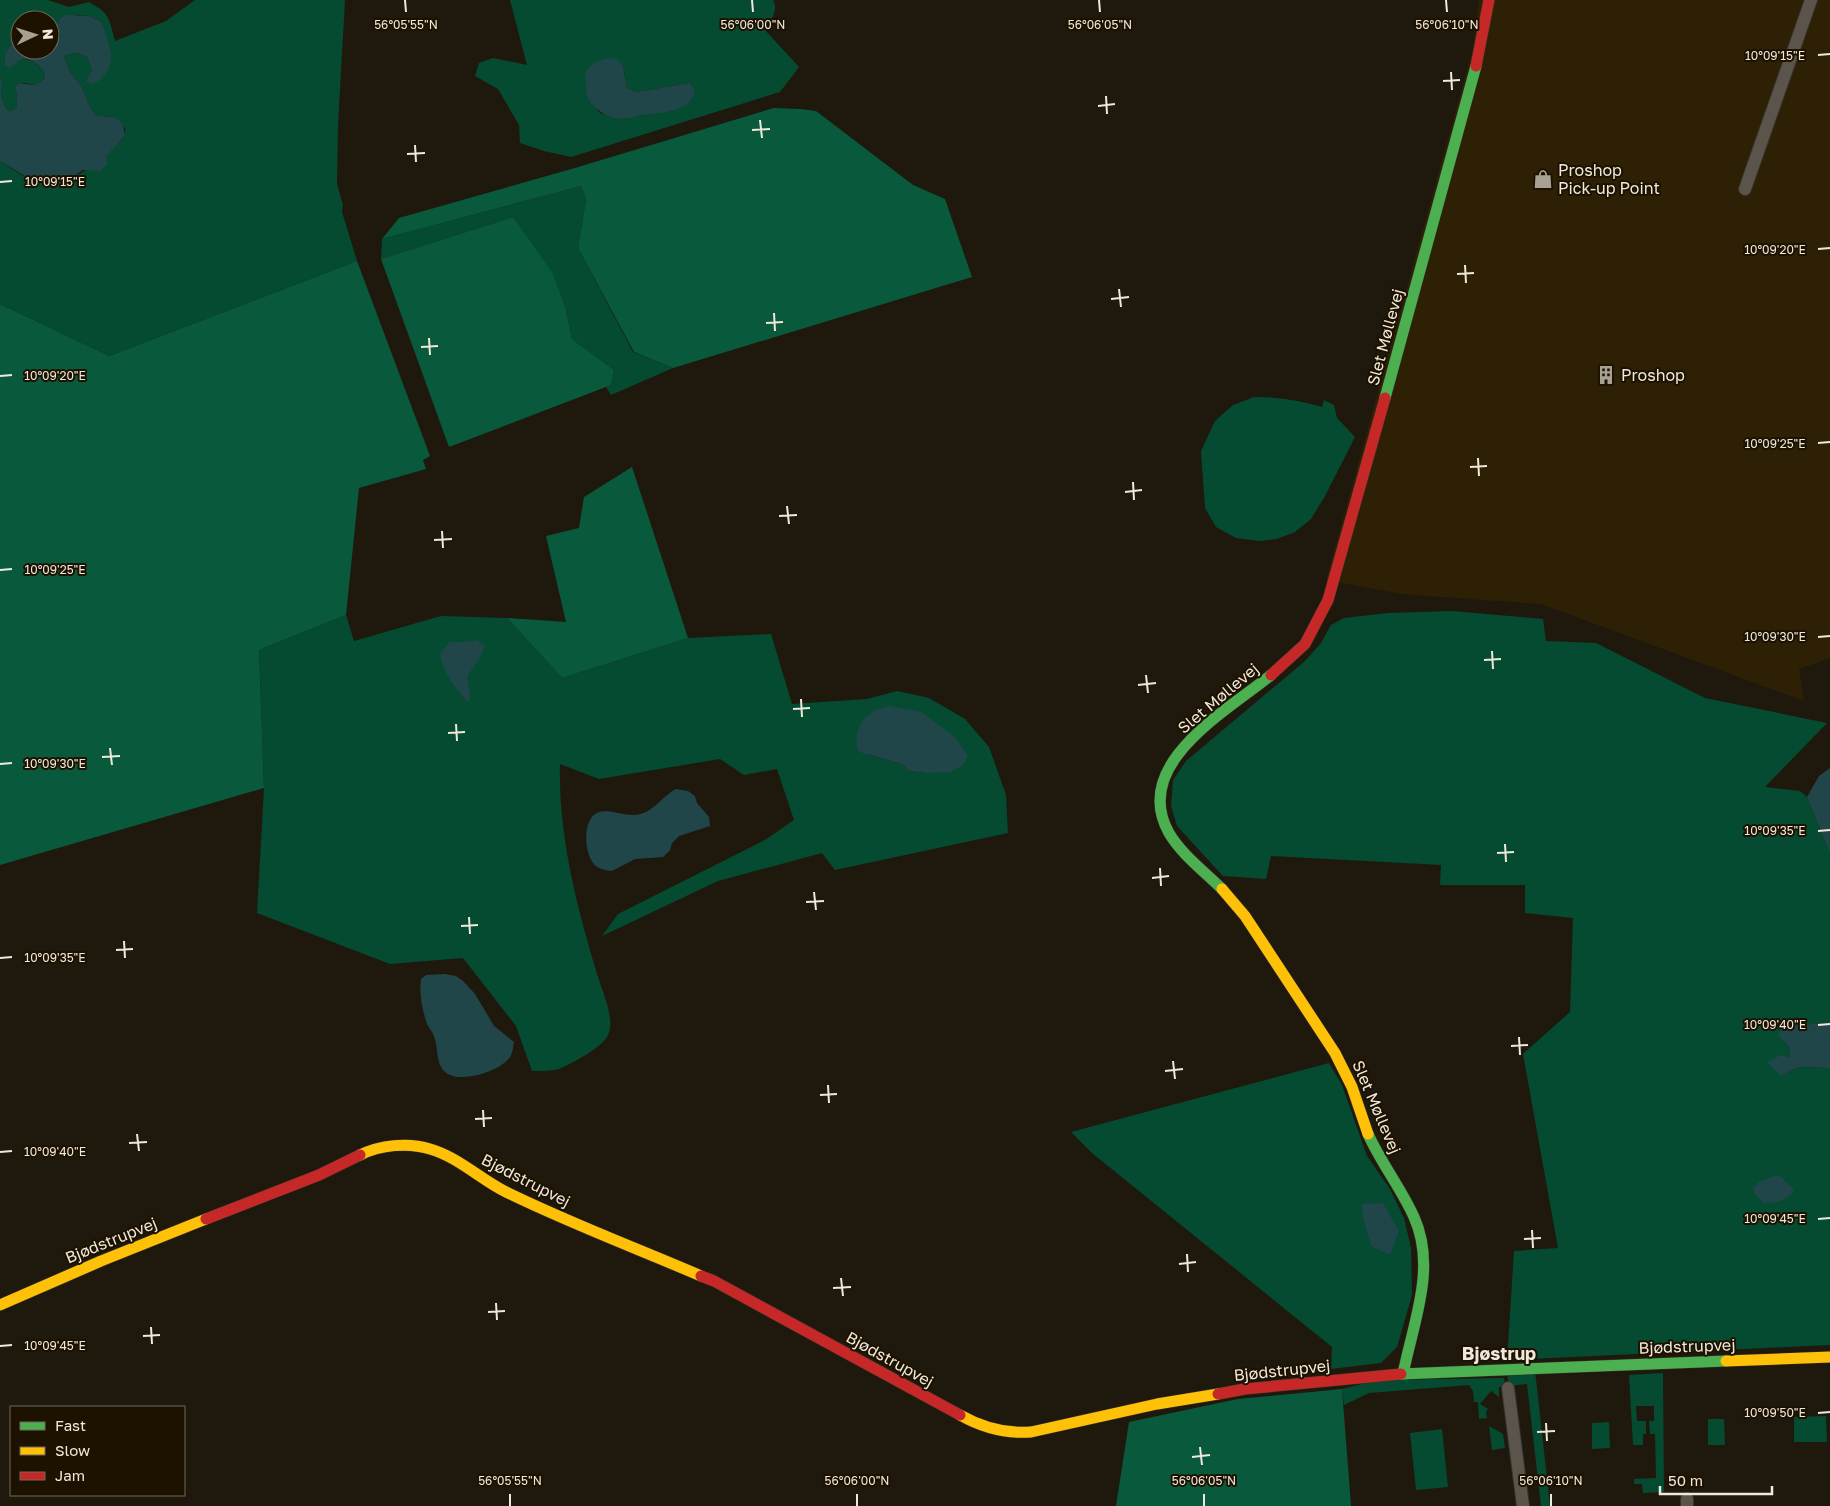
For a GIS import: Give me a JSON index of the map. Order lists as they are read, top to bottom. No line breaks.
{"streets":{"street":["Slet Møllevej","Bjødstrupvej"]},"crossings":[["Slet Møllevej","Bjødstrupvej"]],"districts":["Bjøstrup"],"places":{"shop":["Proshop Pick-up Point"],"building":["Proshop"]},"legend":["Fast","Slow","Jam"],"scale_bar":"50 m","north":"right","coordinates":["56°05'55\"N","56°06'00\"N","56°06'05\"N","56°06'10\"N","10°09'15\"E","10°09'20\"E","10°09'25\"E","10°09'30\"E","10°09'35\"E","10°09'40\"E","10°09'45\"E","10°09'50\"E"]}
